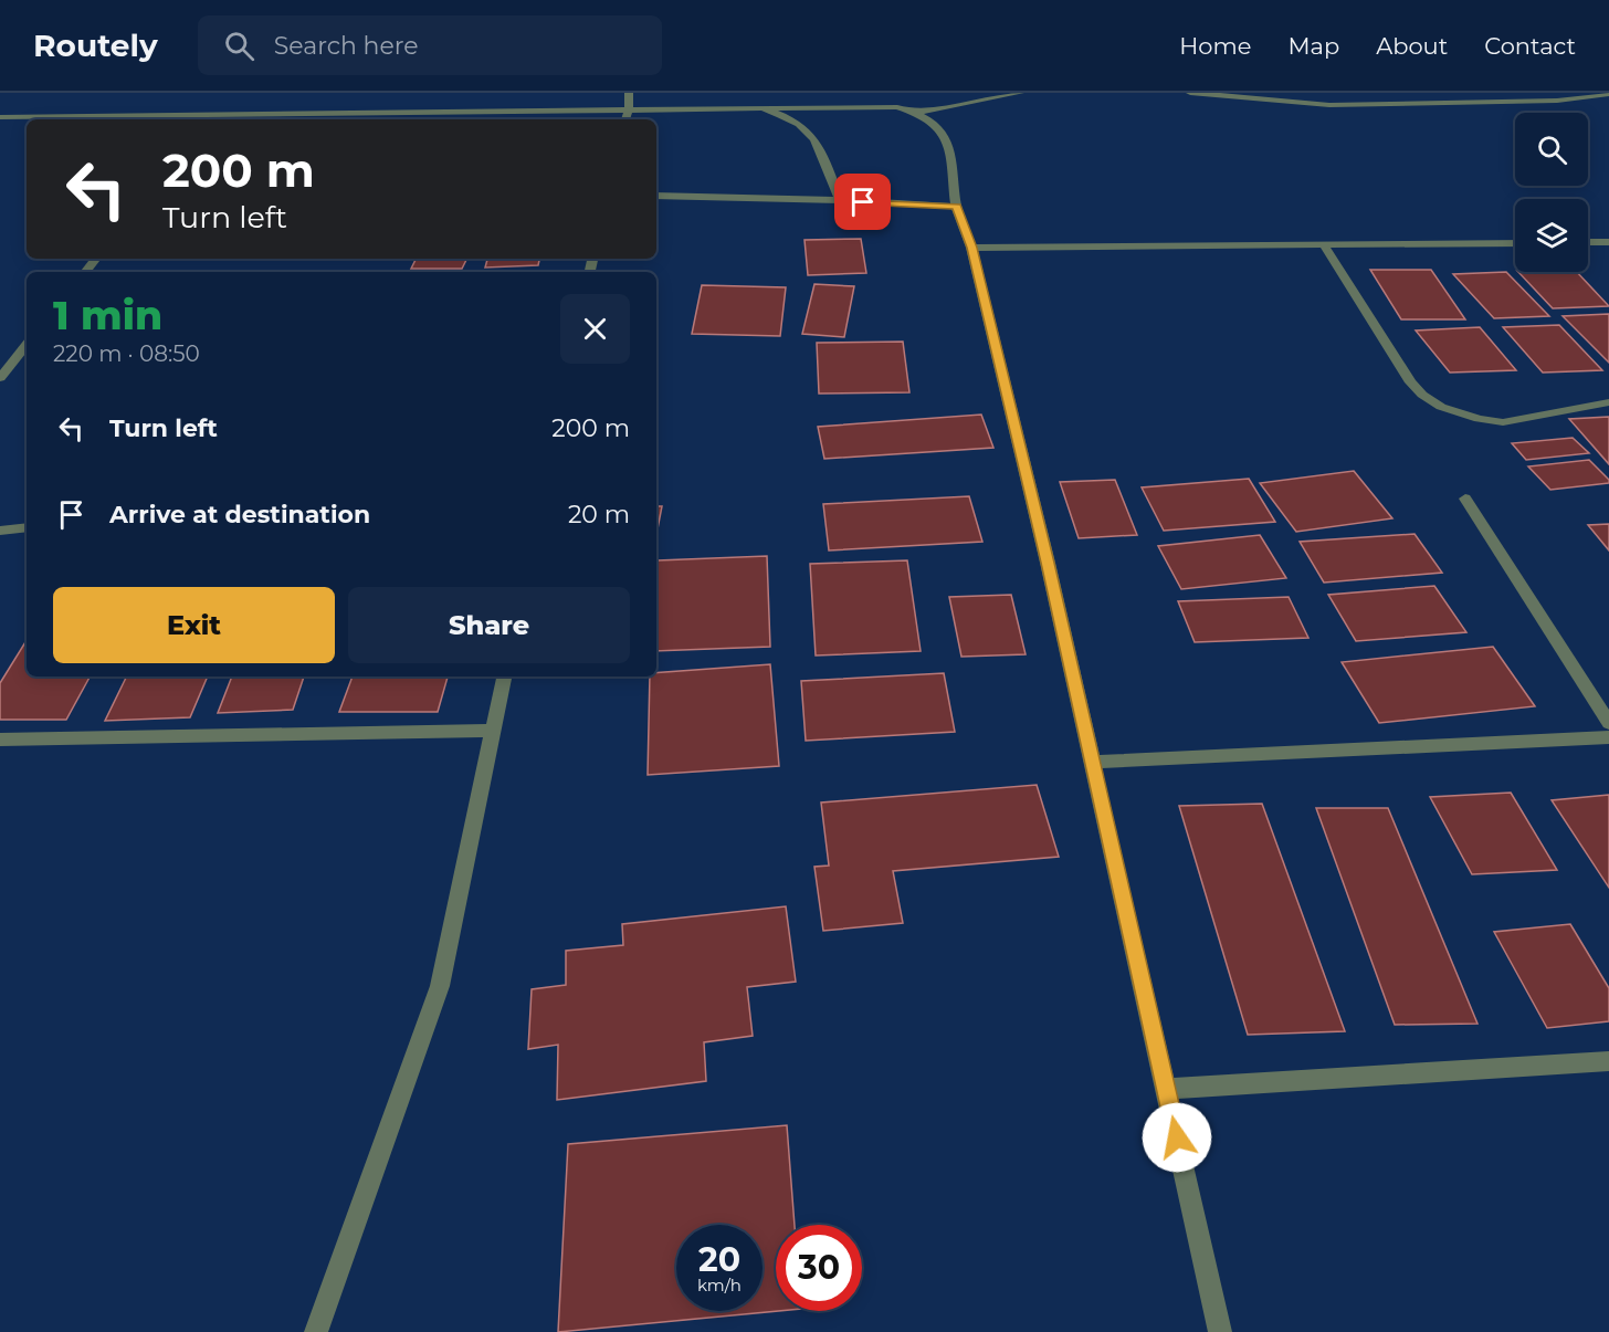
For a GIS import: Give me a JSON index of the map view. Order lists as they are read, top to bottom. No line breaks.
{"page":{"header":"Routely","search":"Search here","nav":["Home","Map","About","Contact"],"turn":["200 m","Turn left"],"heading":["1 min","220 m · 08:50"],"list":[{"name":"Turn left","value":"200 m"},{"name":"Arrive at destination","value":"20 m"}],"buttons":["Exit","Share"],"speed":"20 km/h","limit":"30"}}
